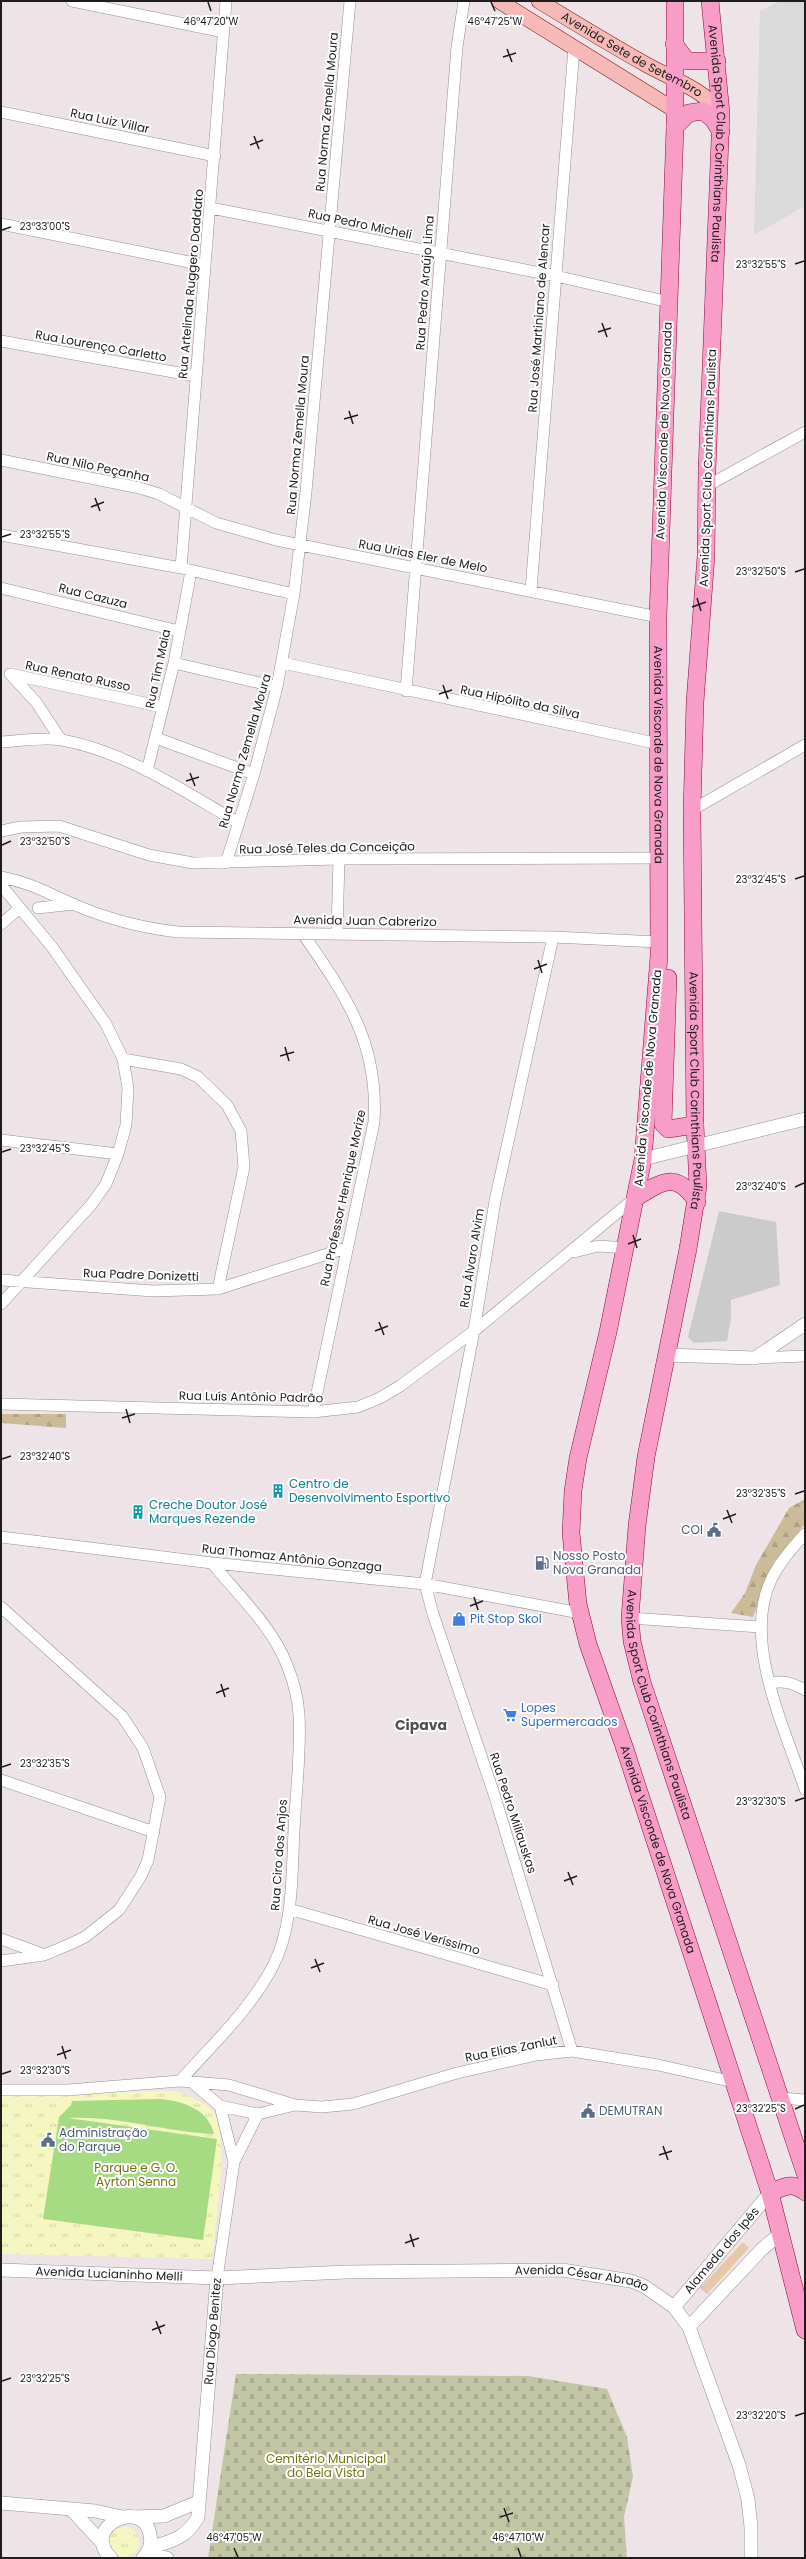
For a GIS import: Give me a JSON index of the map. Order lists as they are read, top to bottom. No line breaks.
{"streets":{"main road":["Avenida Sete de Setembro","Avenida Sport Club Corinthians Paulista","Avenida Visconde de Nova Granada"],"street":["Rua Norma Zemella Moura","Rua Luiz Villar","Rua Pedro Micheli","Rua Pedro Araújo Lima","Rua Artelinda Ruggero Daddato","Rua José Martiniano de Alencar","Rua Lourenço Carletto","Rua Nilo Peçanha","Rua Urias Eler de Melo","Rua Cazuza","Rua Tim Maia","Rua Renato Russo","Rua Hipólito da Silva","Rua José Teles da Conceição","Avenida Juan Cabrerizo","Rua Professor Henrique Morize","Rua Álvaro Alvim","Rua Padre Donizetti","Rua Luís Antônio Padrão","Rua Thomaz Antônio Gonzaga","Rua Pedro Miliauskas","Rua Ciro dos Anjos","Rua José Veríssimo","Rua Elias Zanlut","Alameda dos Ipês","Avenida Lucianinho Melli","Avenida César Abraão","Rua Diogo Benitez"]},"crossings":[["Avenida Sete de Setembro","Avenida Sport Club Corinthians Paulista"],["Avenida Sete de Setembro","Rua José Martiniano de Alencar"],["Avenida Sete de Setembro","Avenida Visconde de Nova Granada"],["Rua Norma Zemella Moura","Rua Pedro Micheli"],["Rua Norma Zemella Moura","Rua Urias Eler de Melo"],["Rua Norma Zemella Moura","Rua Hipólito da Silva"],["Rua Norma Zemella Moura","Rua José Teles da Conceição"],["Rua Luiz Villar","Rua Artelinda Ruggero Daddato"],["Rua Pedro Micheli","Rua Pedro Araújo Lima"],["Rua Pedro Micheli","Rua Artelinda Ruggero Daddato"],["Rua Pedro Micheli","Rua José Martiniano de Alencar"],["Rua Pedro Micheli","Avenida Visconde de Nova Granada"],["Rua Pedro Araújo Lima","Rua Urias Eler de Melo"],["Rua Pedro Araújo Lima","Rua Hipólito da Silva"],["Rua Artelinda Ruggero Daddato","Rua Lourenço Carletto"],["Rua Artelinda Ruggero Daddato","Rua Nilo Peçanha"],["Rua Artelinda Ruggero Daddato","Rua Urias Eler de Melo"],["Rua Artelinda Ruggero Daddato","Rua Tim Maia"],["Rua José Martiniano de Alencar","Rua Urias Eler de Melo"],["Avenida Visconde de Nova Granada","Rua Urias Eler de Melo"],["Avenida Visconde de Nova Granada","Rua Hipólito da Silva"],["Avenida Visconde de Nova Granada","Rua José Teles da Conceição"],["Avenida Visconde de Nova Granada","Avenida Juan Cabrerizo"],["Avenida Visconde de Nova Granada","Rua Luís Antônio Padrão"],["Avenida Visconde de Nova Granada","Rua Thomaz Antônio Gonzaga"],["Avenida Visconde de Nova Granada","Rua Elias Zanlut"],["Avenida Visconde de Nova Granada","Alameda dos Ipês"],["Rua Nilo Peçanha","Rua Urias Eler de Melo"],["Rua Cazuza","Rua Tim Maia"],["Rua Tim Maia","Rua Renato Russo"],["Avenida Juan Cabrerizo","Rua Professor Henrique Morize"],["Avenida Juan Cabrerizo","Rua Álvaro Alvim"],["Rua Professor Henrique Morize","Rua Padre Donizetti"],["Rua Professor Henrique Morize","Rua Luís Antônio Padrão"],["Rua Álvaro Alvim","Rua Luís Antônio Padrão"],["Rua Álvaro Alvim","Rua Thomaz Antônio Gonzaga"],["Rua Álvaro Alvim","Rua Pedro Miliauskas"],["Rua Thomaz Antônio Gonzaga","Rua Pedro Miliauskas"],["Rua Thomaz Antônio Gonzaga","Rua Ciro dos Anjos"],["Rua Pedro Miliauskas","Rua José Veríssimo"],["Rua Pedro Miliauskas","Rua Elias Zanlut"],["Rua Ciro dos Anjos","Rua José Veríssimo"],["Rua Ciro dos Anjos","Rua Elias Zanlut"],["Rua Elias Zanlut","Rua Diogo Benitez"],["Alameda dos Ipês","Avenida César Abraão"],["Avenida Lucianinho Melli","Avenida César Abraão"],["Avenida Lucianinho Melli","Rua Diogo Benitez"],["Avenida César Abraão","Rua Diogo Benitez"]],"districts":["Cipava"],"parks":["Parque e G. O. Ayrton Senna","Cemitério Municipal do Bela Vista"],"places":{"building":["Centro de Desenvolvimento Esportivo","Creche Doutor José Marques Rezende"],"public building":["COI","DEMUTRAN","Administração do Parque"],"fuel station":["Nosso Posto Nova Granada"],"shop":["Pit Stop Skol"],"supermarket":["Lopes Supermercados"]},"coordinates":["46°47'20\"W","46°47'25\"W","23°33'00\"S","23°32'55\"S","23°32'50\"S","23°32'45\"S","23°32'40\"S","23°32'35\"S","23°32'30\"S","23°32'25\"S","23°32'20\"S","46°47'05\"W","46°47'10\"W"]}
